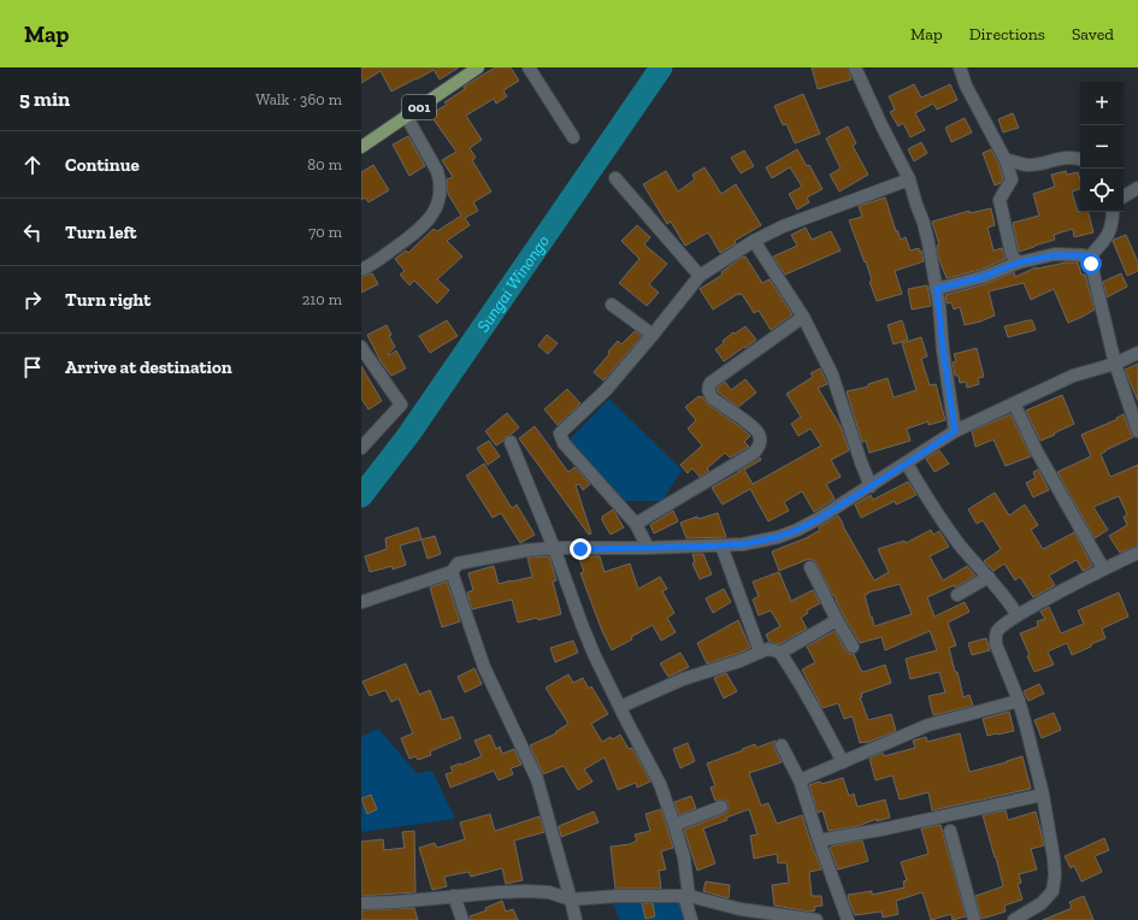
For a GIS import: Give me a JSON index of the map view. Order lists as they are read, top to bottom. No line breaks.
{"streets":{"main road":["001"]},"water":["Sungai Winongo"],"page":{"header":"Map","nav":["Map","Directions","Saved"],"heading":["5 min","Walk · 360 m"],"map_buttons":["+","−"],"list":[["Continue","80 m"],["Turn left","70 m"],["Turn right","210 m"],"Arrive at destination"]}}
